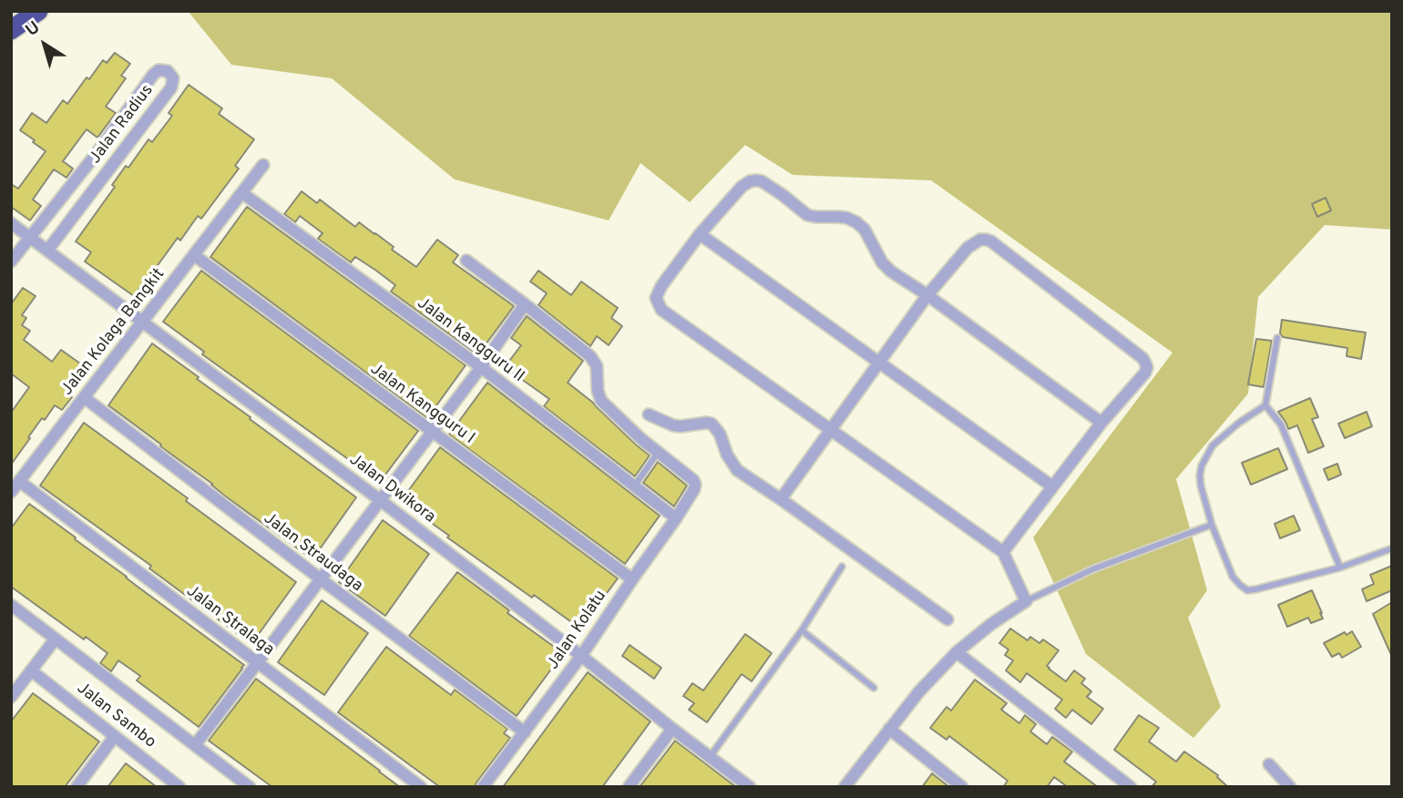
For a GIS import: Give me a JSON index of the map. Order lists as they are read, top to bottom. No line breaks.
{"streets":{"street":["Jalan Radius","Jalan Kolaga Bangkit","Jalan Kangguru II","Jalan Kangguru I","Jalan Dwikora","Jalan Straudaga","Jalan Stralaga","Jalan Kolatu","Jalan Sambo"]},"crossings":[["Jalan Radius","Jalan Dwikora"],["Jalan Kolaga Bangkit","Jalan Kangguru II"],["Jalan Kolaga Bangkit","Jalan Kangguru I"],["Jalan Kolaga Bangkit","Jalan Dwikora"],["Jalan Kolaga Bangkit","Jalan Straudaga"],["Jalan Kolaga Bangkit","Jalan Stralaga"],["Jalan Kangguru II","Jalan Kolatu"],["Jalan Kangguru I","Jalan Kolatu"],["Jalan Dwikora","Jalan Kolatu"],["Jalan Straudaga","Jalan Kolatu"]],"north":"top left"}
